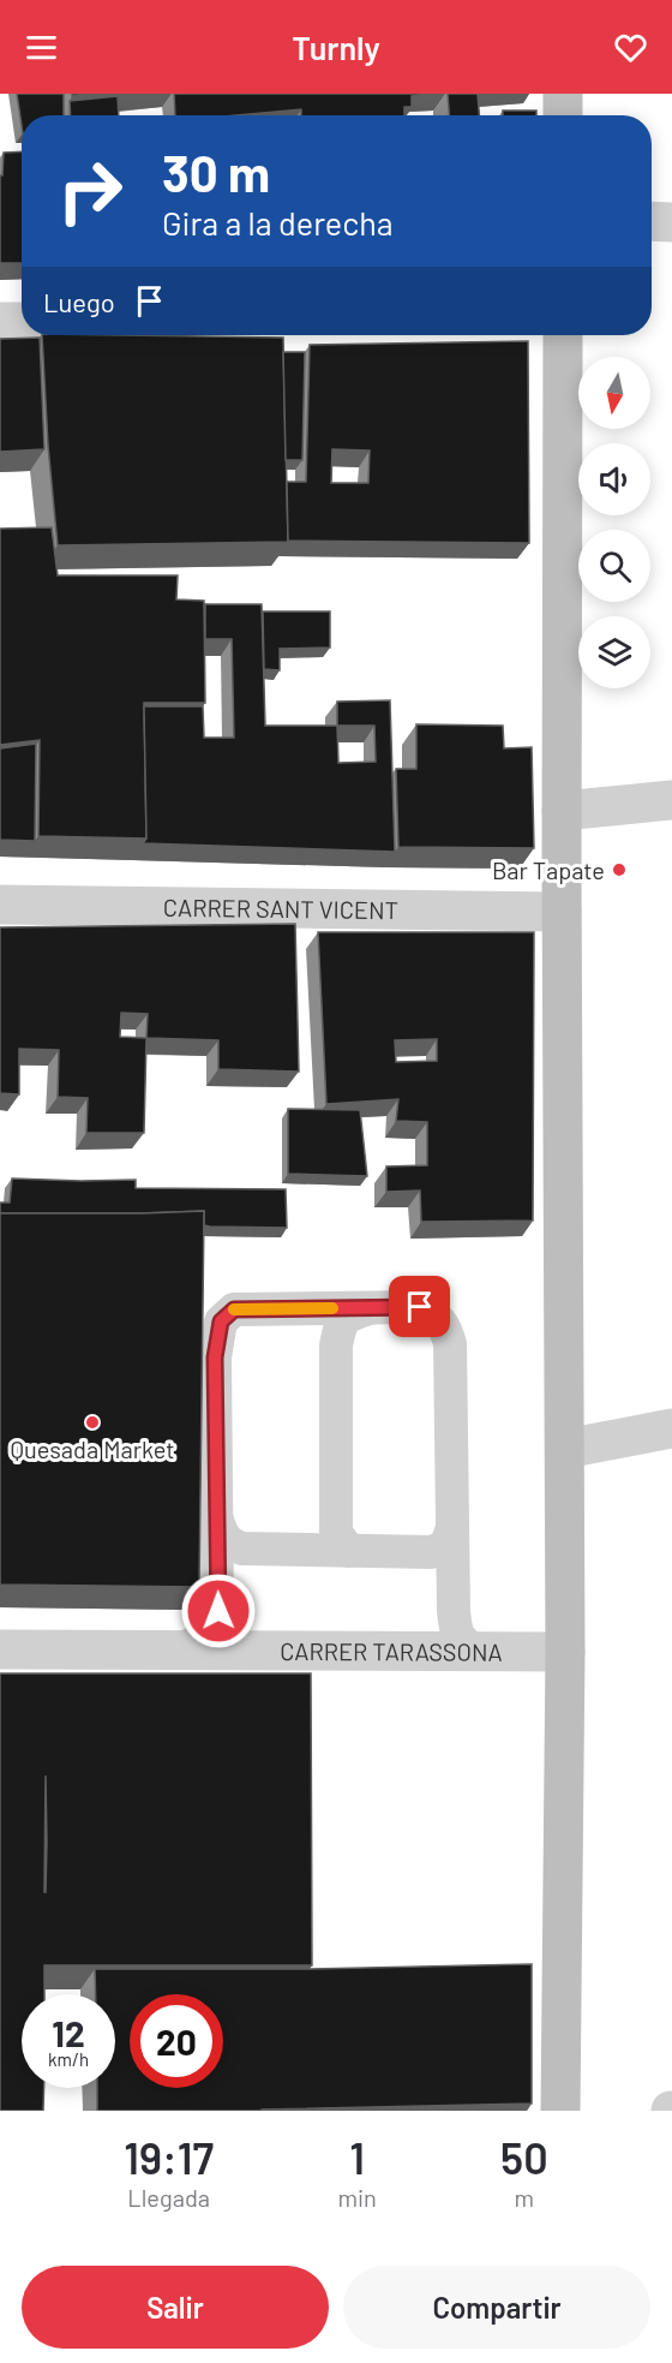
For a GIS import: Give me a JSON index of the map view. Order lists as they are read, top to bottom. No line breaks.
{"streets":{"street":["CARRER SANT VICENT","CARRER TARASSONA"]},"places":["Bar Tapate","Quesada Market"],"north":"bottom","page":{"header":"Turnly","turn":["30 m","Gira a la derecha"],"then":"Luego","speed":"12 km/h","limit":"20","eta":["19:17","Llegada","1","min","50","m"],"buttons":["Salir","Compartir"]}}
